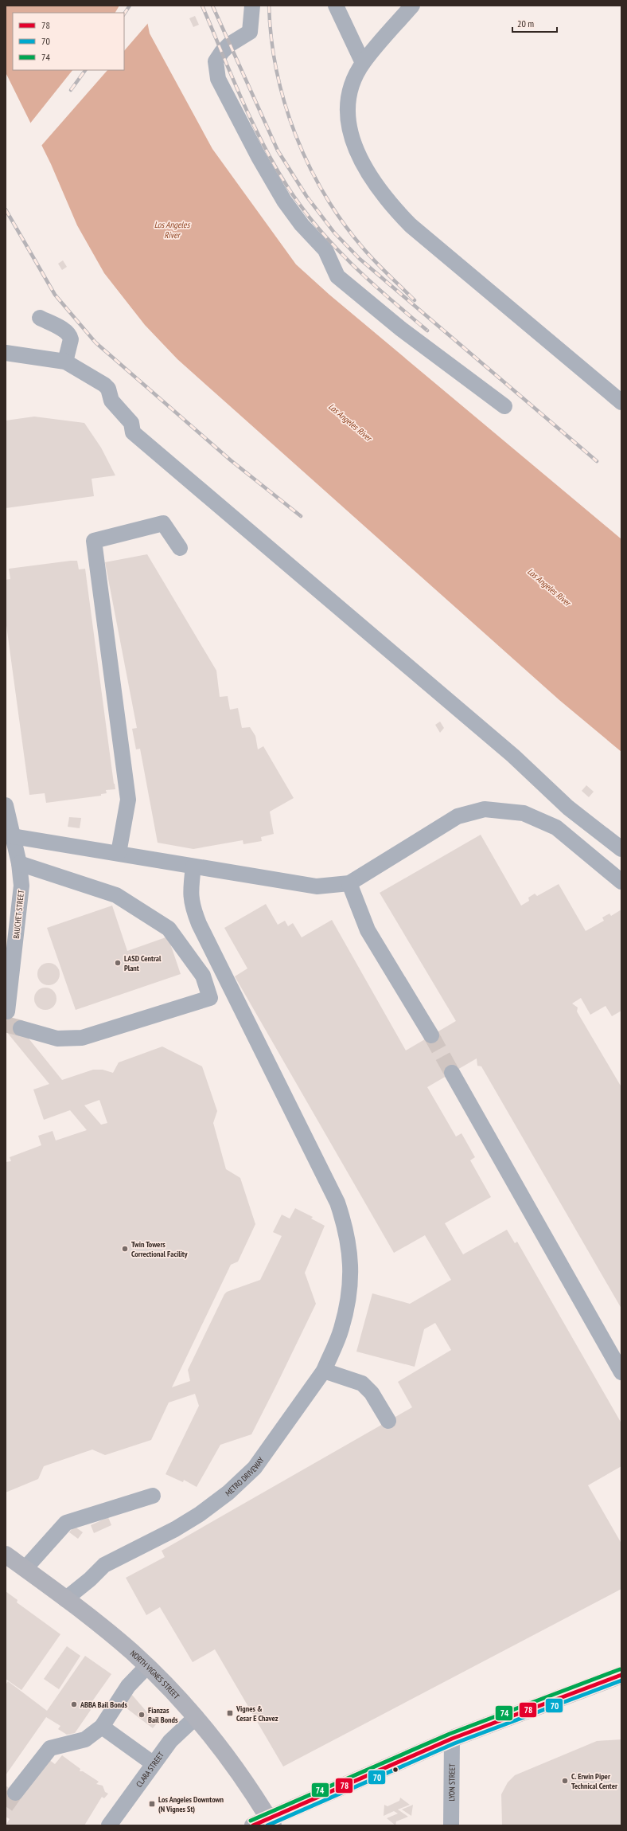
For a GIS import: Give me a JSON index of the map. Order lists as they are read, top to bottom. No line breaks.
{"streets":{"main road":["NORTH VIGNES STREET"],"street":["BAUCHET STREET","METRO DRIVEWAY","CLARA STREET","LYON STREET"]},"crossings":[["METRO DRIVEWAY","NORTH VIGNES STREET"],["NORTH VIGNES STREET","CLARA STREET"]],"water":["Los Angeles River"],"places":{"other":["LASD Central Plant","Twin Towers Correctional Facility","ABBA Bail Bonds","Fianzas Bail Bonds","C. Erwin Piper Technical Center"],"transit":["Vignes & Cesar E Chavez","Los Angeles Downtown (N Vignes St)"]},"lines":["transit line 74","transit line 78","transit line 70"],"legend":["78","70","74"],"scale_bar":"20 m"}
